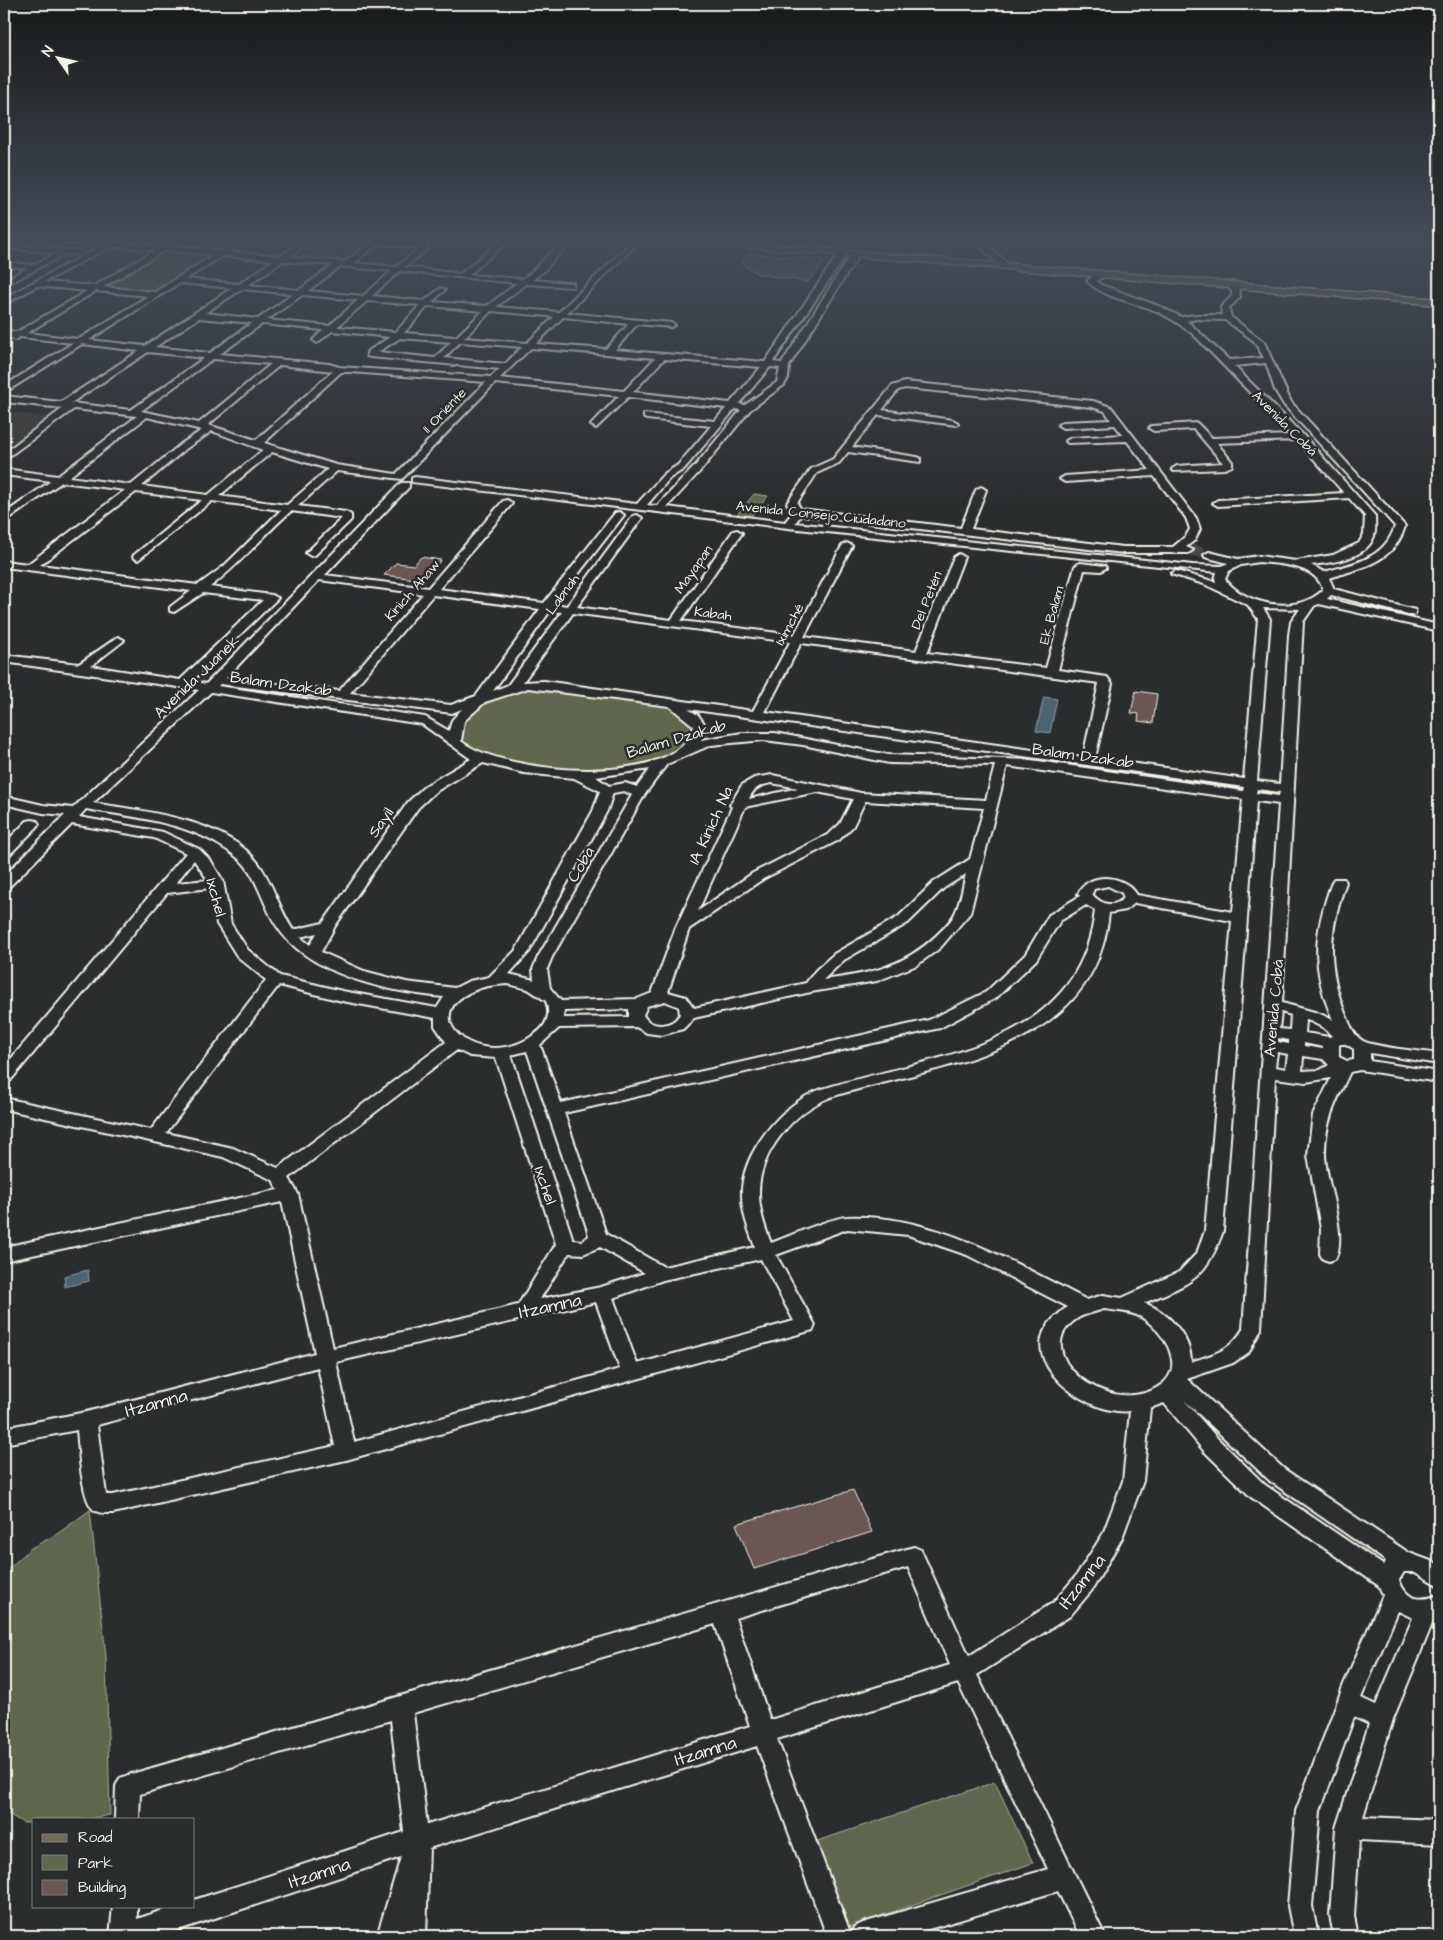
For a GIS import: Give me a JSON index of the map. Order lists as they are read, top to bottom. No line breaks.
{"streets":{"street":["11 Oriente","Avenida Cobá","Avenida Consejo Ciudadano","Mayapan","Kinich Ahaw","Labnah","Del Petén","Kabah","Ek Balam","Iximché","Avenida Juanek","Balam Dzakab","Sayil","1A Kinich Na","Coba","Ixchel","Itzamna"]},"crossings":[["11 Oriente","Avenida Consejo Ciudadano"],["11 Oriente","Avenida Juanek"],["Avenida Cobá","Balam Dzakab"],["Avenida Cobá","Itzamna"],["Avenida Consejo Ciudadano","Labnah"],["Avenida Consejo Ciudadano","Avenida Juanek"],["Mayapan","Kabah"],["Kinich Ahaw","Kabah"],["Labnah","Kabah"],["Del Petén","Kabah"],["Kabah","Ek Balam"],["Kabah","Iximché"],["Kabah","Avenida Juanek"],["Avenida Juanek","Balam Dzakab"],["Avenida Juanek","Ixchel"],["Balam Dzakab","Sayil"],["Balam Dzakab","Coba"],["Coba","Ixchel"]],"legend":["Road","Park","Building"],"north":"top left"}
